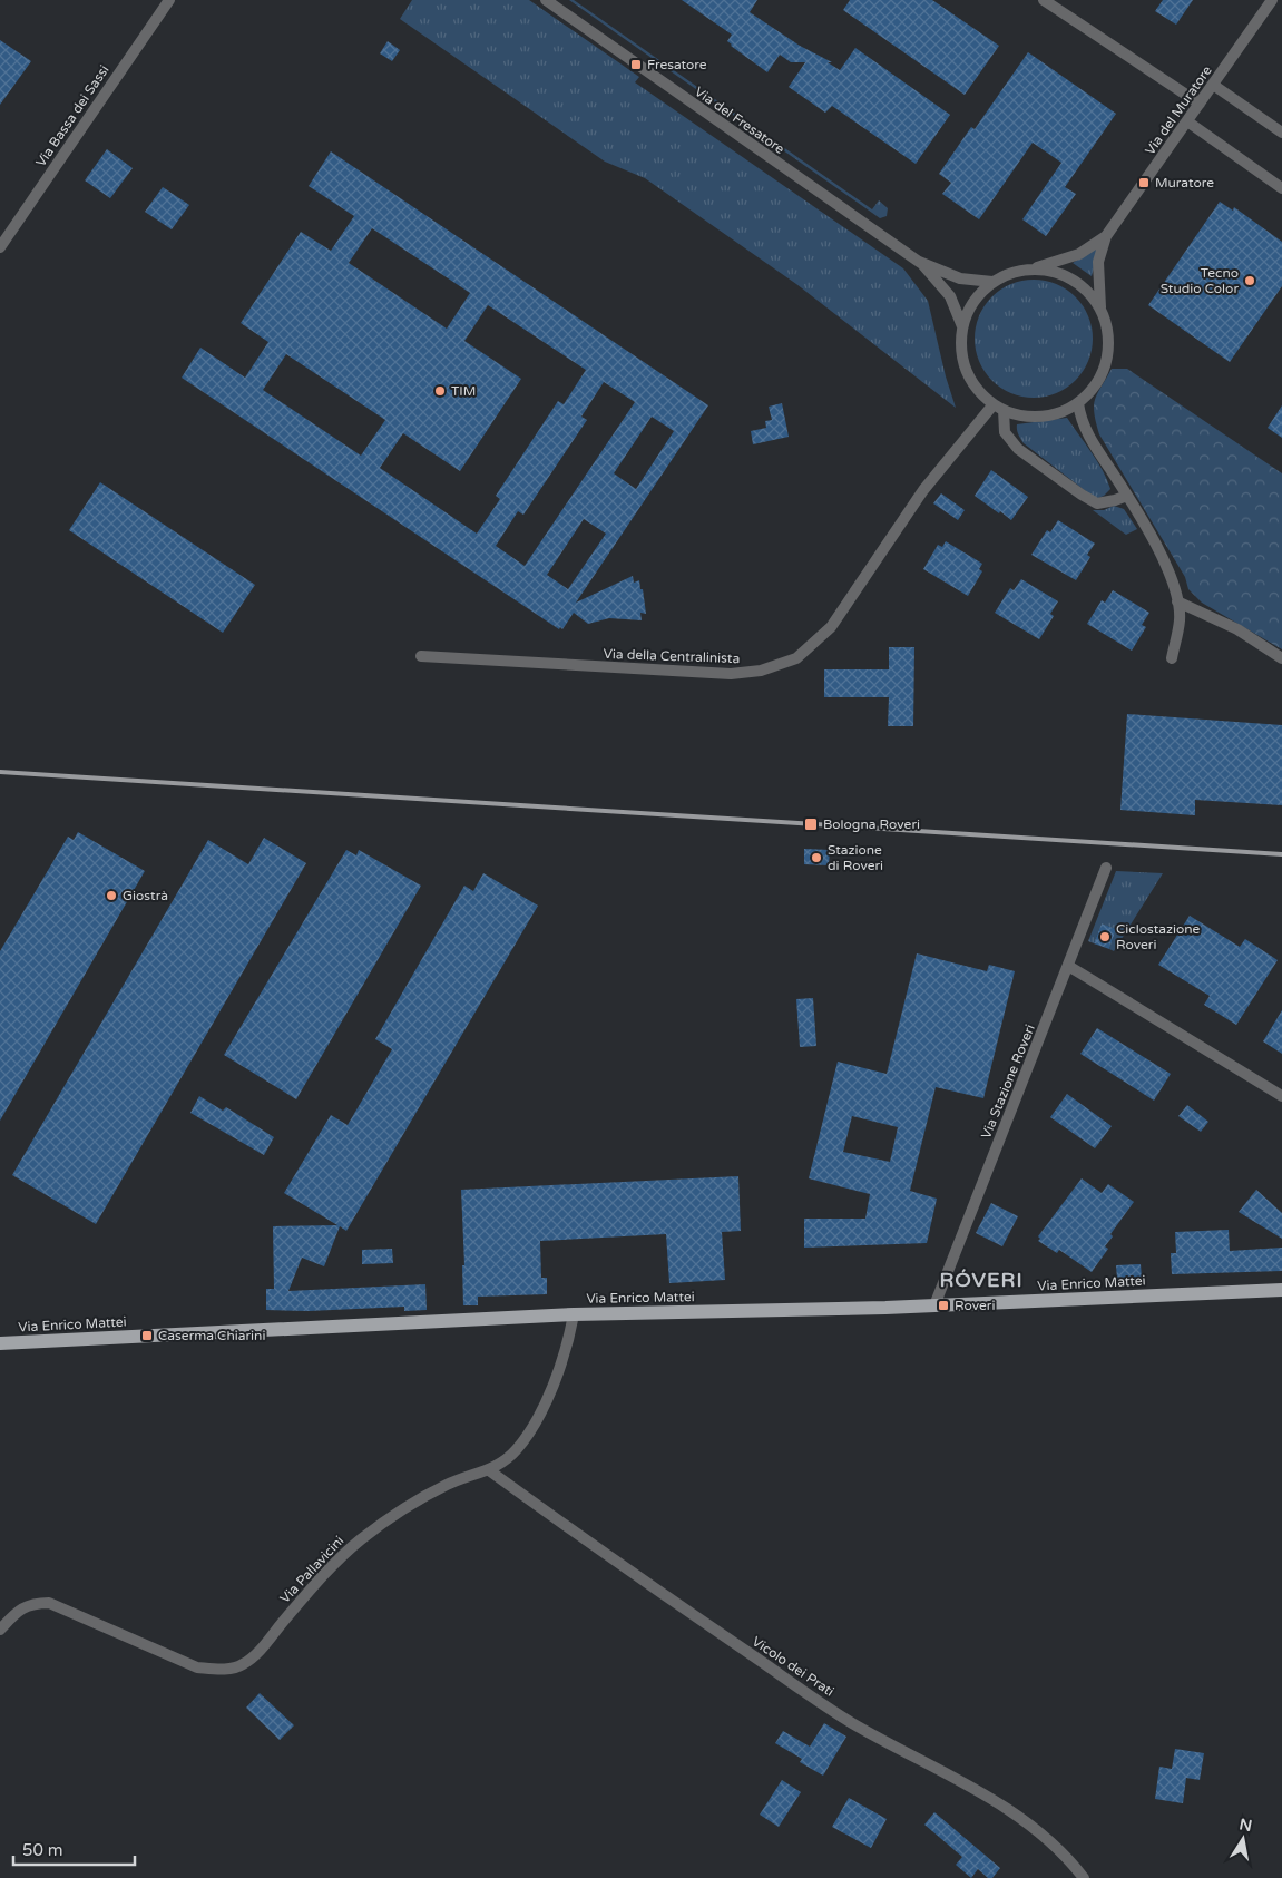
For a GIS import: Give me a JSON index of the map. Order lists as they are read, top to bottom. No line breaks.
{"streets":{"main road":["Via Enrico Mattei"],"street":["Via del Muratore","Via Bassa dei Sassi","Via del Fresatore","Via della Centralinista","Via Stazione Roveri","Via Pallavicini","Vicolo dei Prati"]},"crossings":[["Via del Muratore","Via del Fresatore"],["Via del Muratore","Via della Centralinista"],["Via del Fresatore","Via della Centralinista"],["Via Stazione Roveri","Via Enrico Mattei"],["Via Enrico Mattei","Via Pallavicini"],["Via Pallavicini","Vicolo dei Prati"]],"districts":["RÓVERI"],"places":{"transit":["Fresatore","Muratore","Bologna Roveri","Roveri","Caserma Chiarini"],"other":["Tecno Studio Color","TIM","Stazione di Roveri","Giostrà","Ciclostazione Roveri"]},"scale_bar":"50 m","north":"top"}
